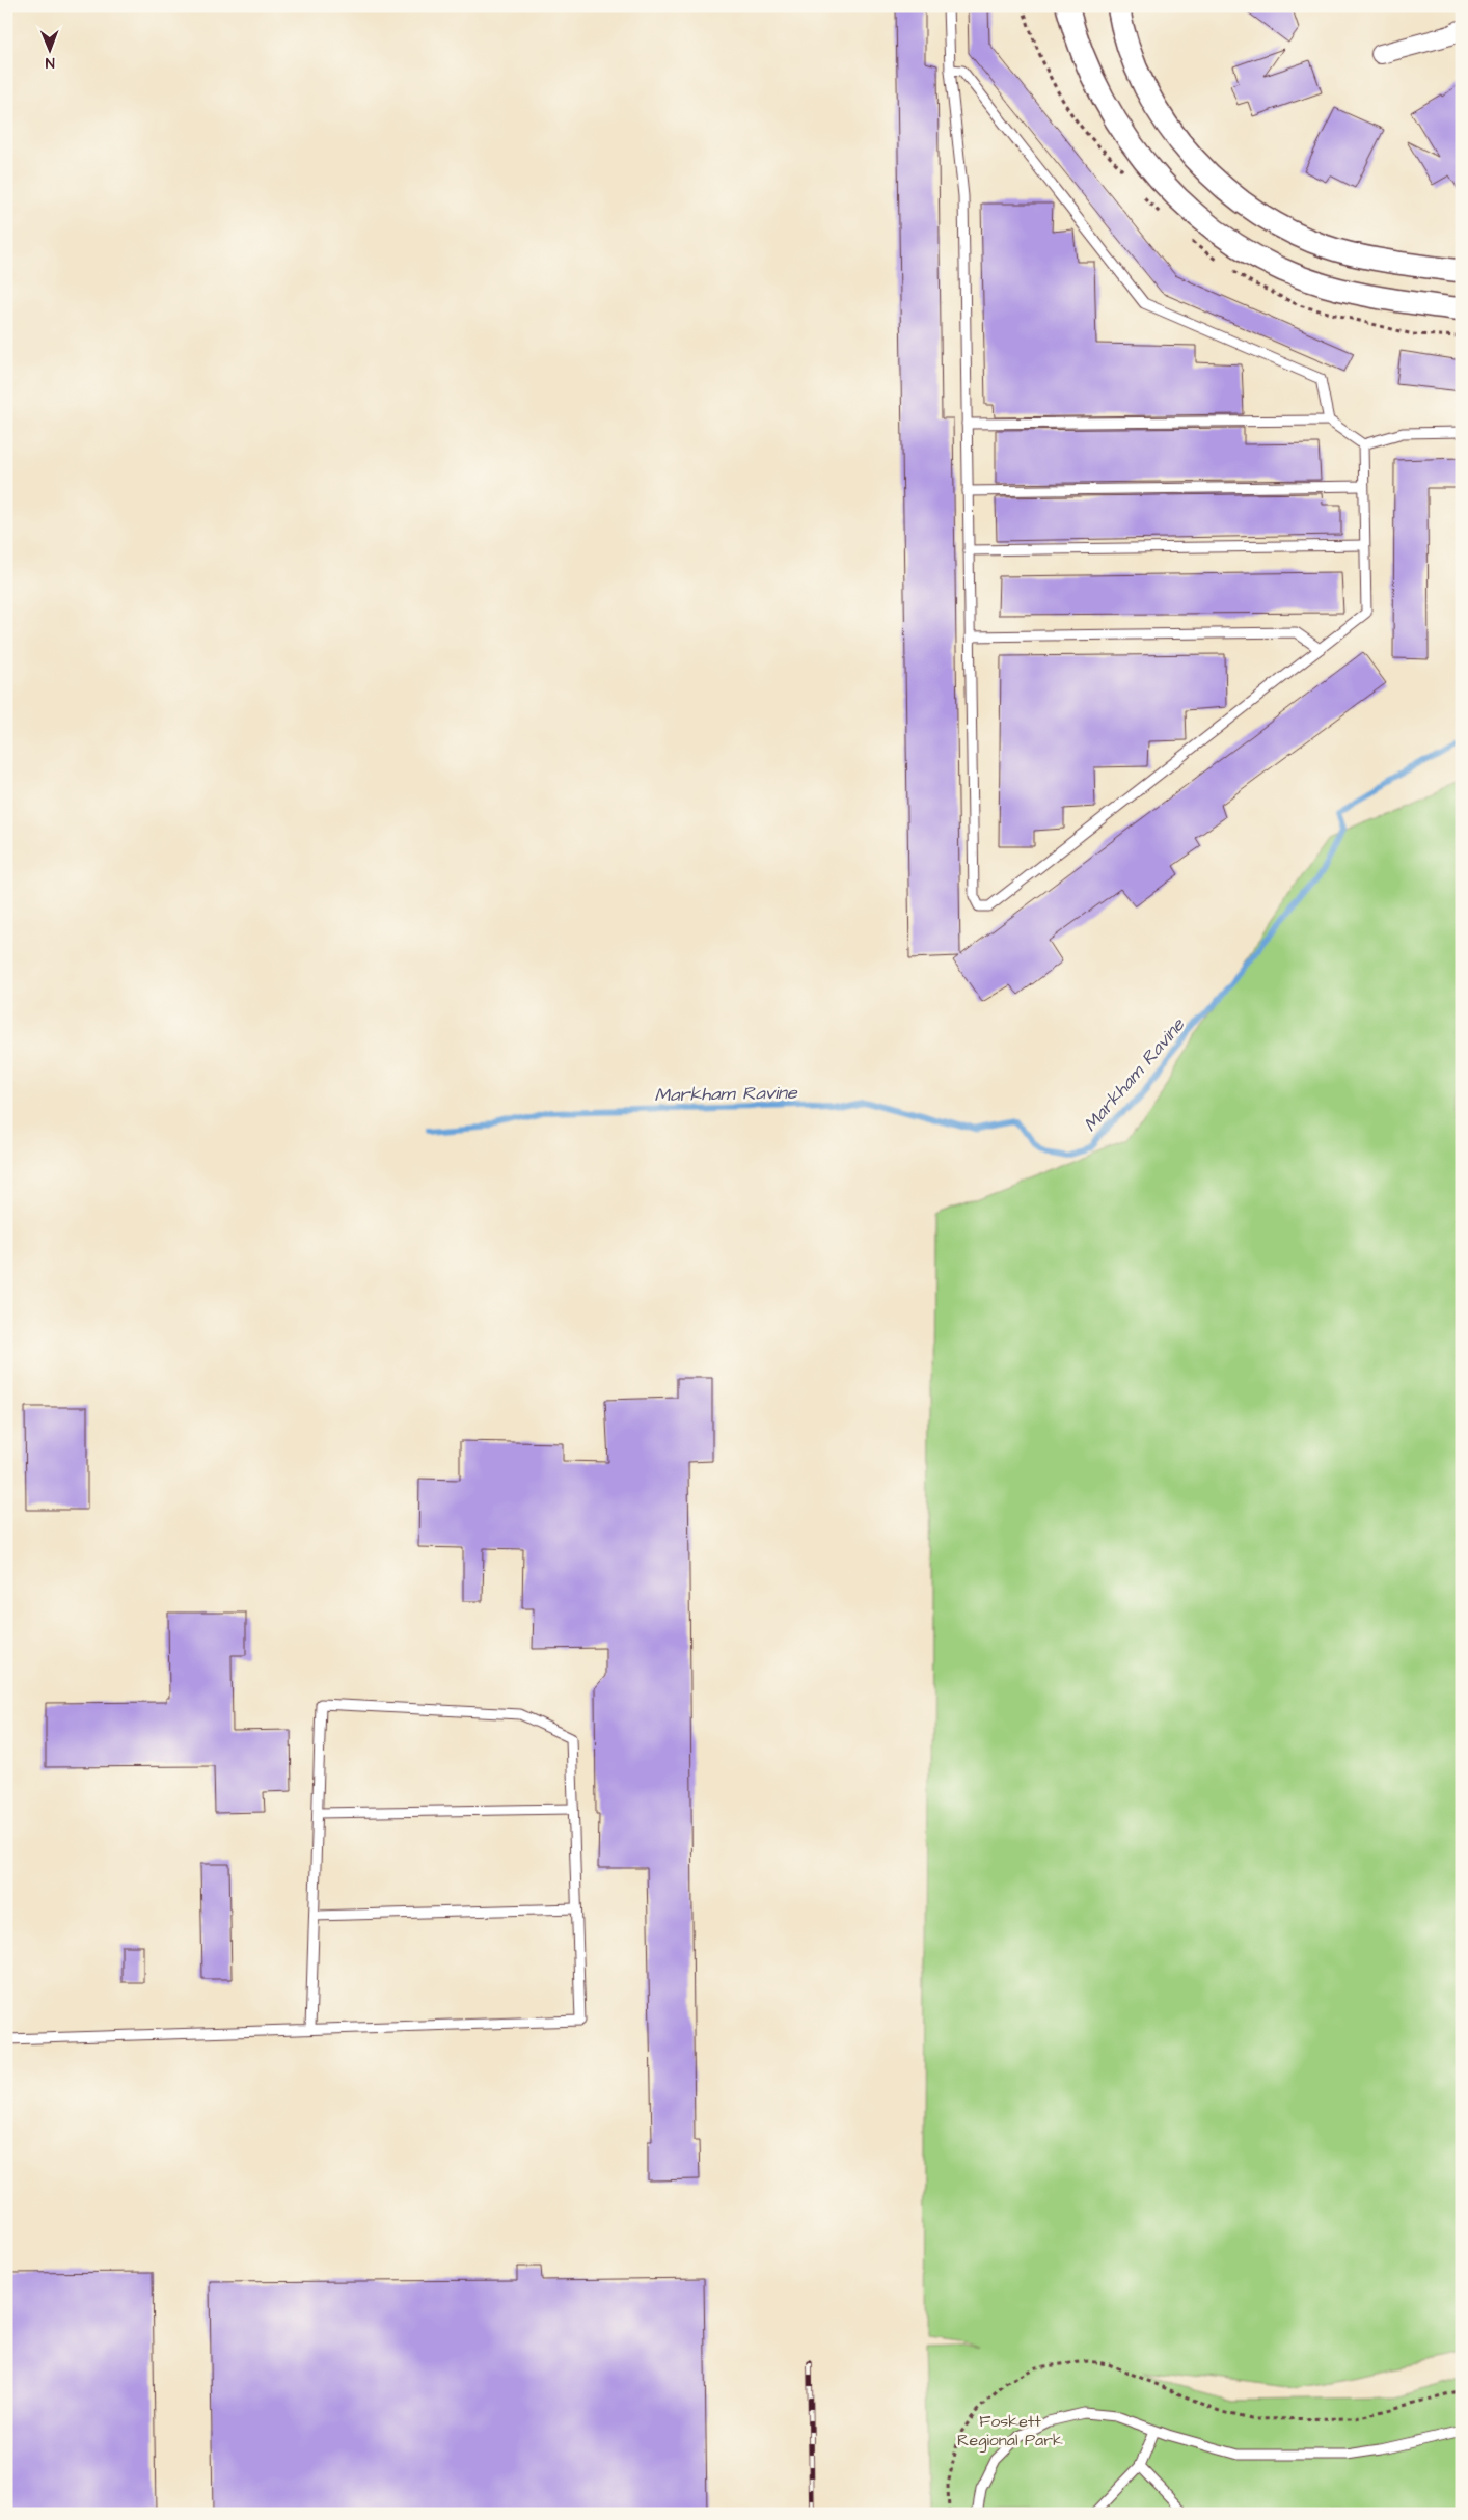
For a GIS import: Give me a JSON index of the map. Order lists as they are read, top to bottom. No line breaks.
{"water":["Markham Ravine"],"parks":["Foskett Regional Park"],"north":"bottom"}
